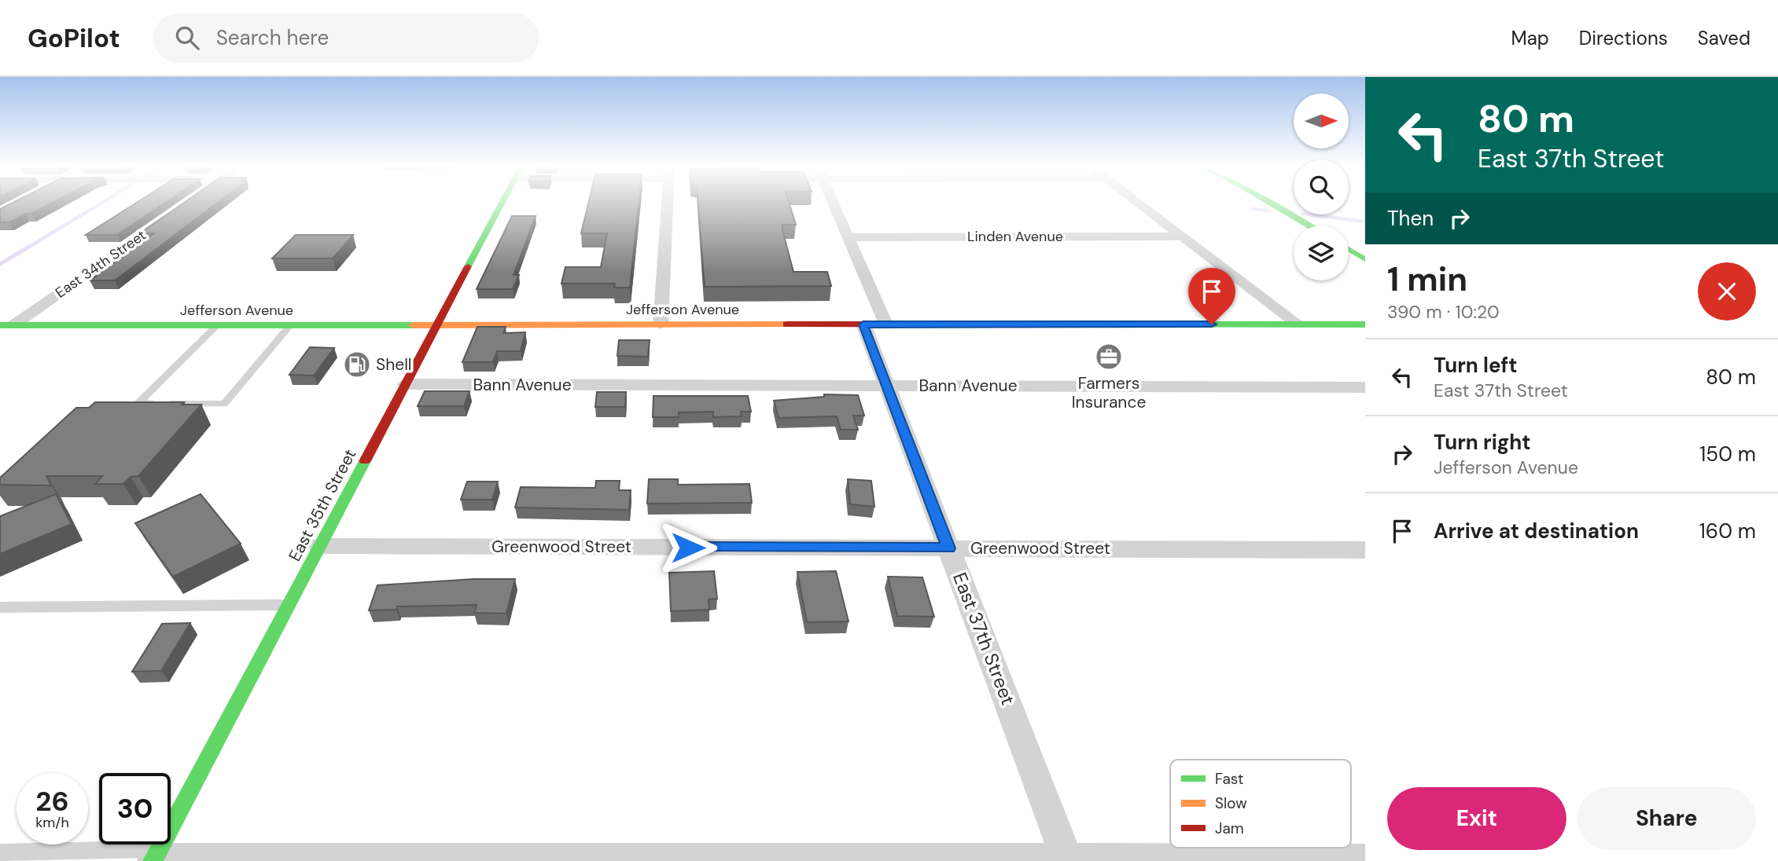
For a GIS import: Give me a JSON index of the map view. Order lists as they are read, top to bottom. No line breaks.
{"streets":{"main road":["Jefferson Avenue","East 35th Street"],"street":["Linden Avenue","East 34th Street","Bann Avenue","Greenwood Street","East 37th Street"]},"crossings":[["Linden Avenue","East 37th Street"],["East 34th Street","Jefferson Avenue"],["Jefferson Avenue","East 35th Street"],["Jefferson Avenue","East 37th Street"],["Bann Avenue","East 35th Street"],["Bann Avenue","East 37th Street"],["East 35th Street","Greenwood Street"],["Greenwood Street","East 37th Street"]],"places":{"office":["Farmers Insurance"],"fuel station":["Shell"]},"legend":["Fast","Slow","Jam"],"north":"right","page":{"header":"GoPilot","search":"Search here","nav":["Map","Directions","Saved"],"turn":["80 m","East 37th Street"],"then":"Then","heading":["1 min","390 m · 10:20"],"list":[{"name":"Turn left","note":"East 37th Street","value":"80 m"},{"name":"Turn right","note":"Jefferson Avenue","value":"150 m"},{"name":"Arrive at destination","value":"160 m"}],"speed":"26 km/h","limit":"30","buttons":["Exit","Share"]}}
